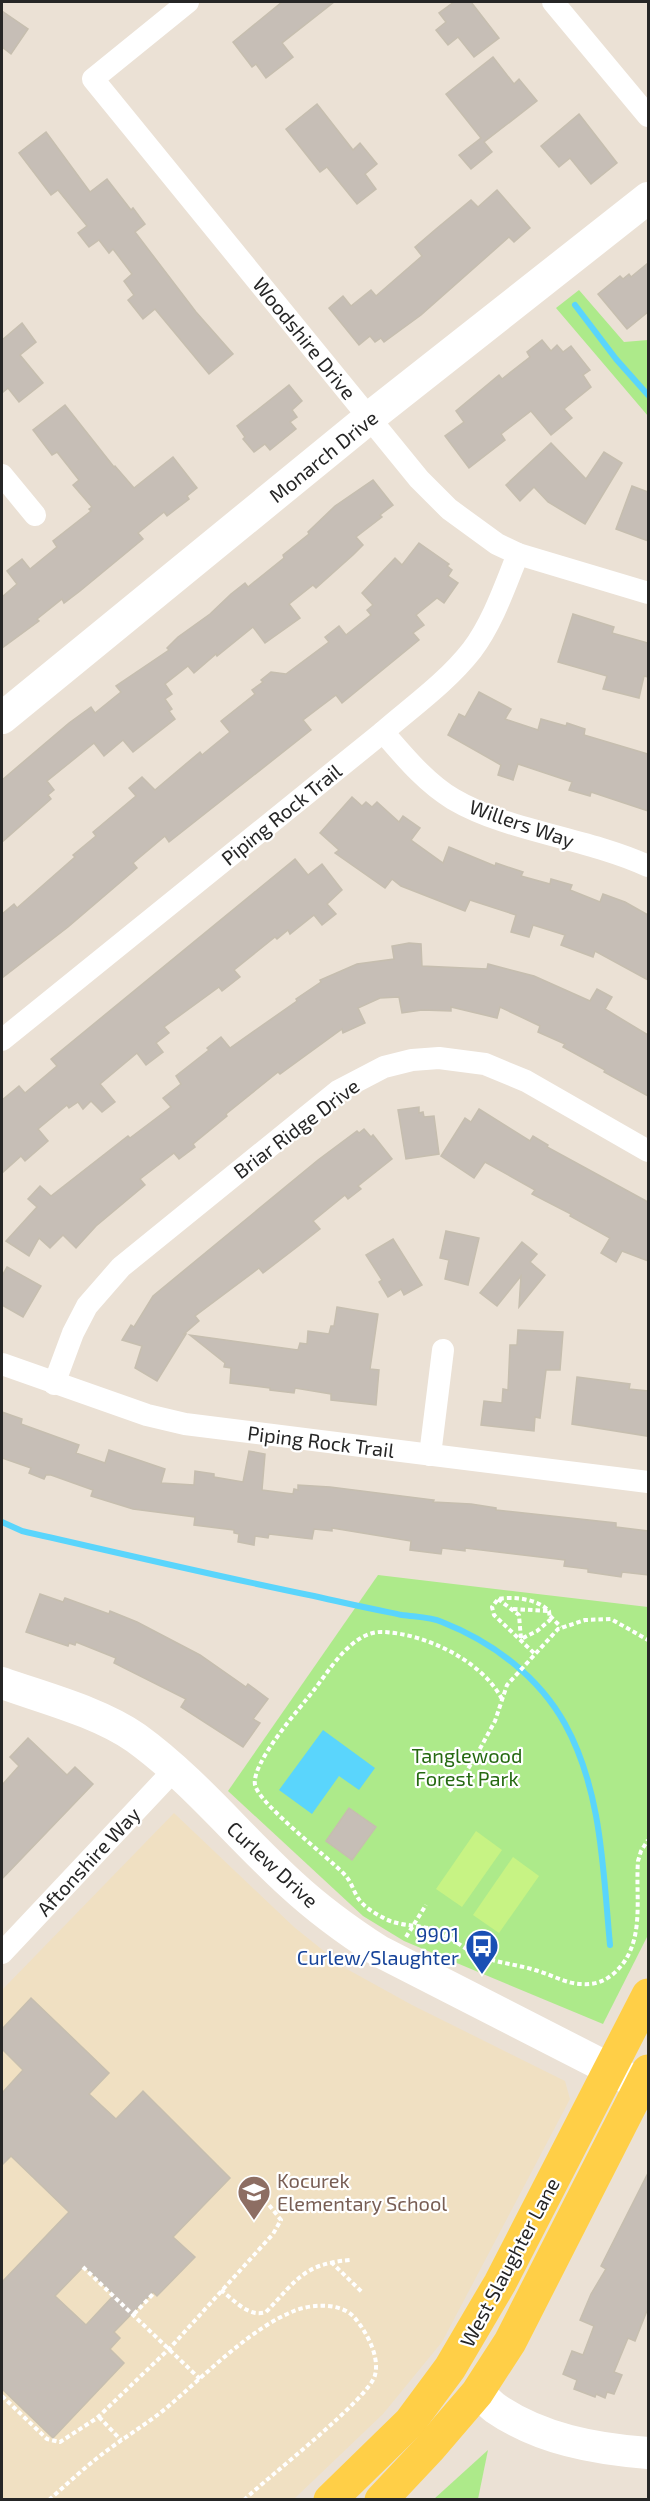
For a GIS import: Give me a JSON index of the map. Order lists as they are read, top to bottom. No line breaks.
{"streets":{"main road":["West Slaughter Lane"],"street":["Woodshire Drive","Monarch Drive","Piping Rock Trail","Willers Way","Briar Ridge Drive","Aftonshire Way","Curlew Drive"]},"crossings":[["Woodshire Drive","Monarch Drive"],["Woodshire Drive","Piping Rock Trail"],["Piping Rock Trail","Willers Way"],["Piping Rock Trail","Briar Ridge Drive"],["Aftonshire Way","Curlew Drive"],["Curlew Drive","West Slaughter Lane"]],"parks":["Tanglewood Forest Park"],"places":{"bus stop":["9901 Curlew/Slaughter"],"school or university":["Kocurek Elementary School"]}}
